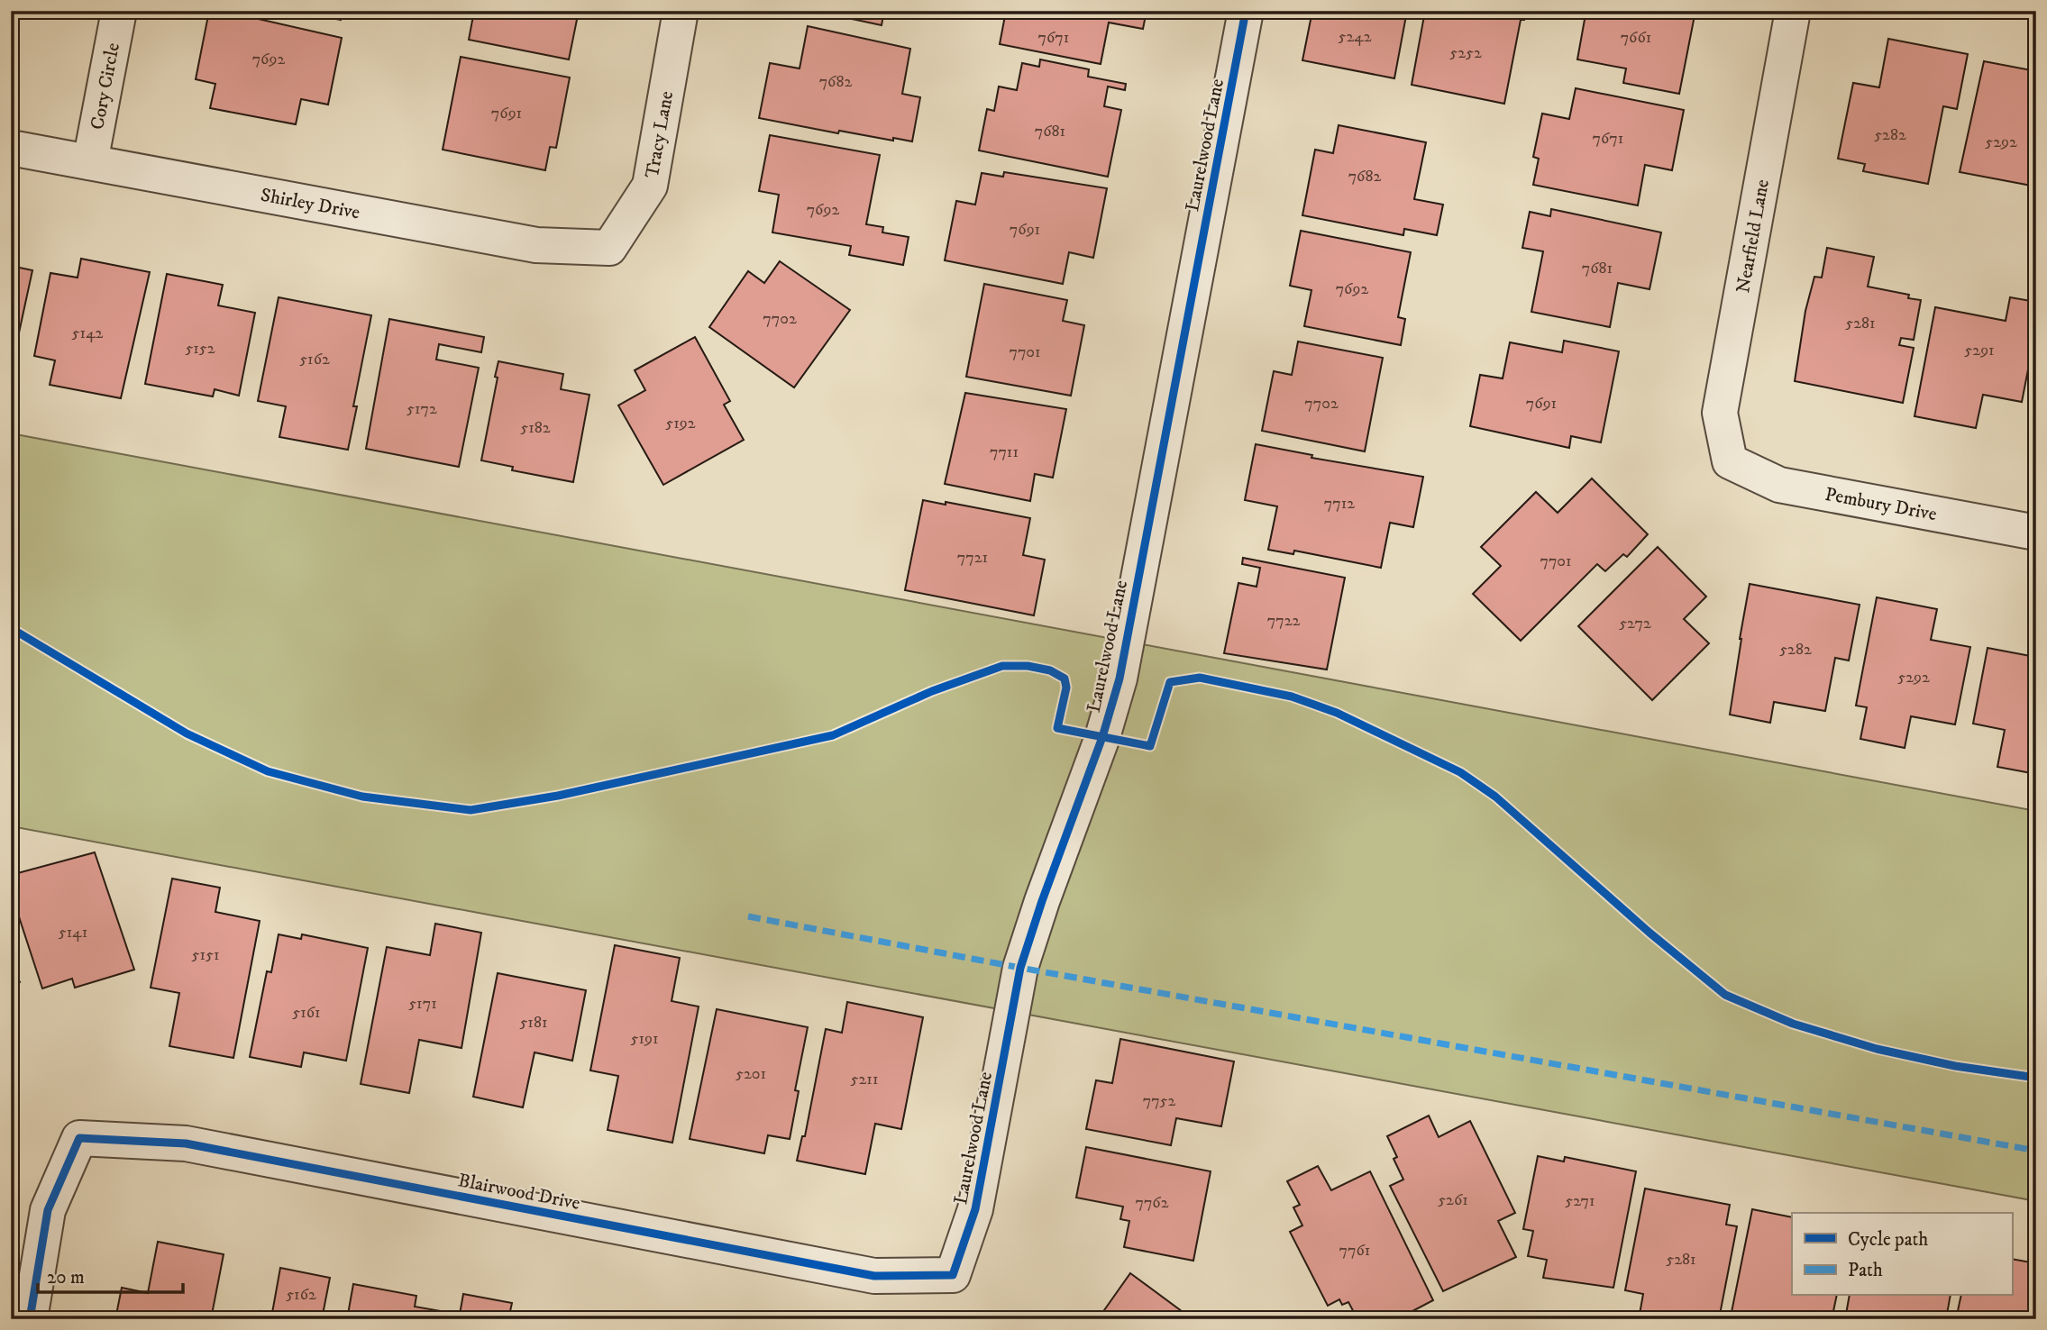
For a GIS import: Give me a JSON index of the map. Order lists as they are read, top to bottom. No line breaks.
{"streets":{"street":["Cory Circle","Tracy Lane","Laurelwood Lane","Shirley Drive","Nearfield Lane","Pembury Drive","Blairwood Drive"]},"crossings":[["Cory Circle","Shirley Drive"],["Tracy Lane","Shirley Drive"],["Laurelwood Lane","Blairwood Drive"],["Nearfield Lane","Pembury Drive"]],"house_numbers":["5242","7671","7661","5252","7692","7682","7691","7681","5282","7671","5292","7682","7692","7691","7681","7692","7702","5281","5142","5152","5291","7701","5162","7702","7691","5172","5192","5182","7711","7712","7721","7701","7722","5272","5282","5292","5141","5151","5171","5161","5181","5191","5201","5211","7752","5261","5271","7762","7761","5281","5162"],"legend":["Cycle path","Path"],"scale_bar":"20 m"}
